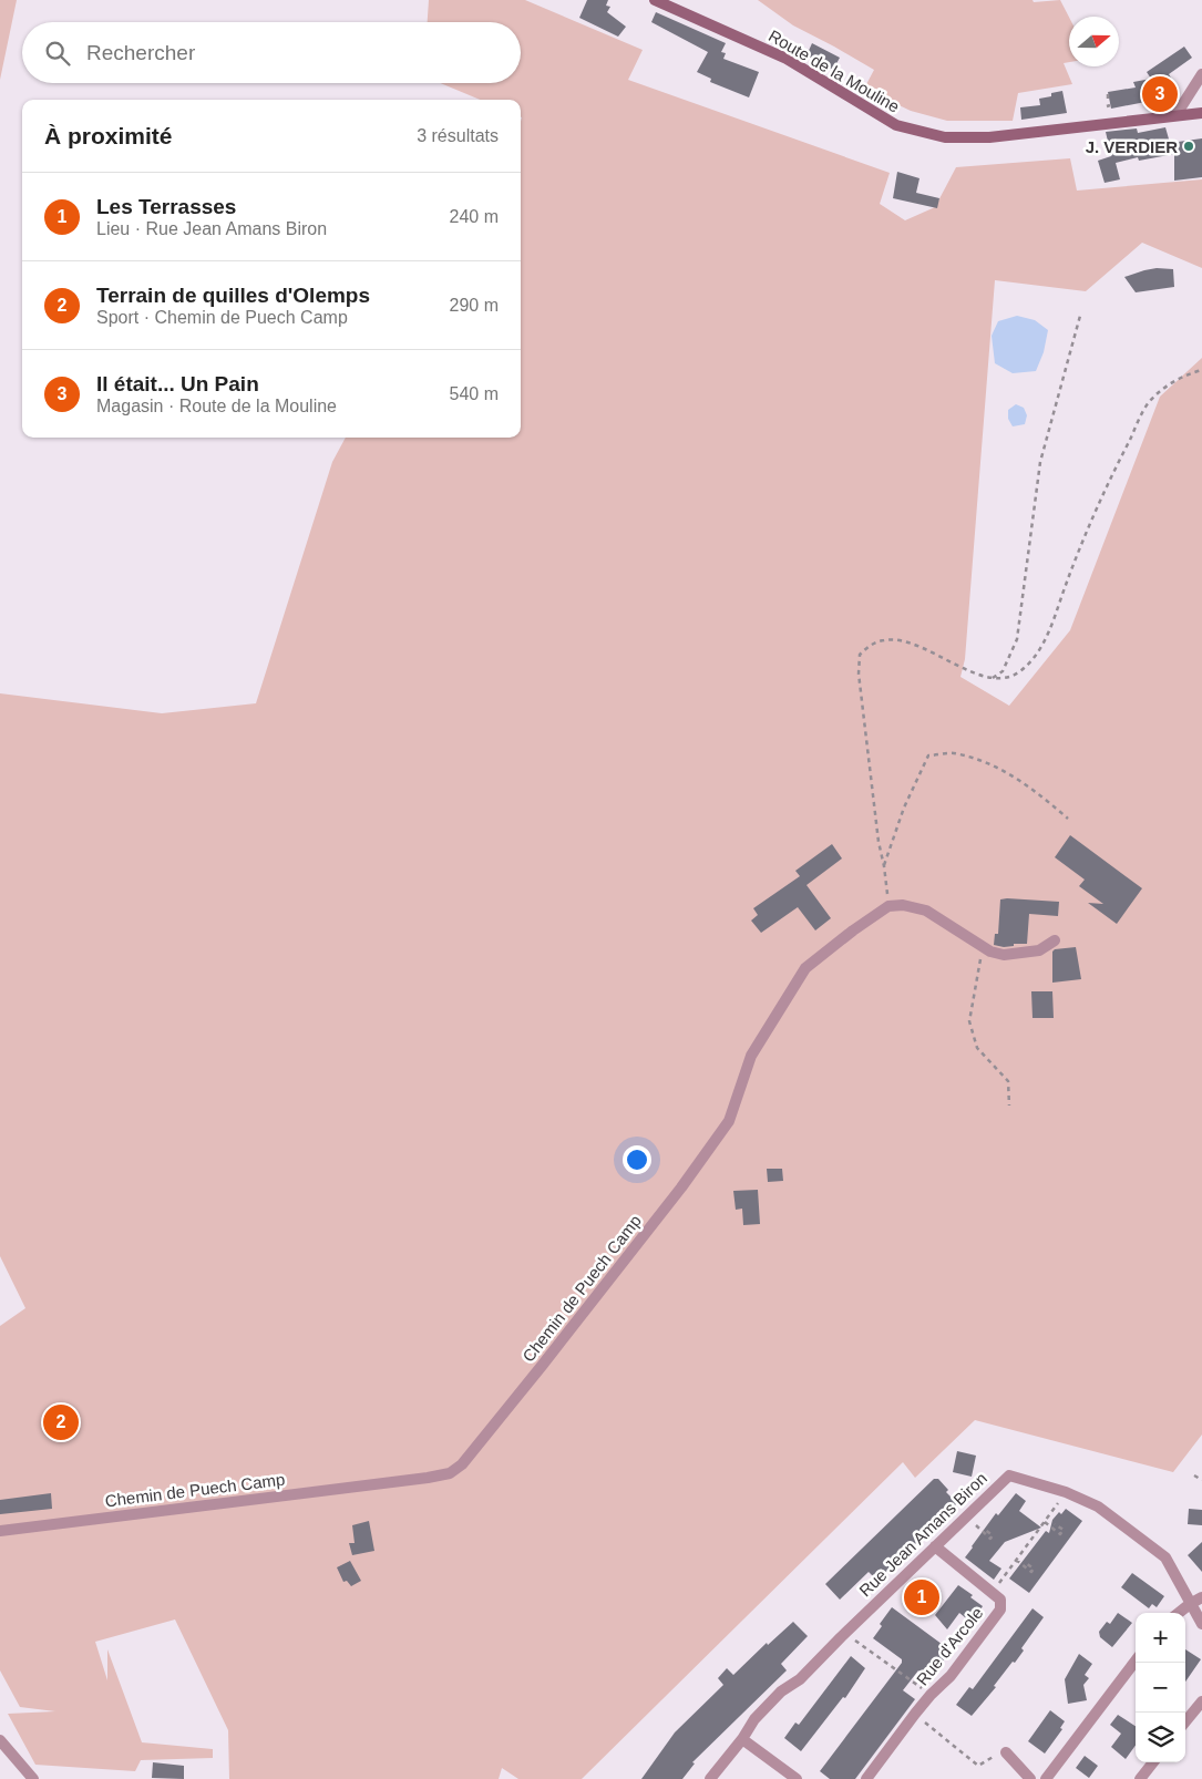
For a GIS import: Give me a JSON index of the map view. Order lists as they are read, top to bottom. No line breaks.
{"streets":{"main road":["Route de la Mouline"],"street":["Chemin de Puech Camp","Rue Jean Amans Biron","Rue d'Arcole"]},"crossings":[["Rue Jean Amans Biron","Rue d'Arcole"]],"places":["J. VERDIER"],"north":"right","page":{"search":"Rechercher","pins":["3","2","1"],"heading":["À proximité","3 résultats"],"list":[{"mark":"1","name":"Les Terrasses","note":"Lieu · Rue Jean Amans Biron","value":"240 m"},{"mark":"2","name":"Terrain de quilles d'Olemps","note":"Sport · Chemin de Puech Camp","value":"290 m"},{"mark":"3","name":"Il était... Un Pain","note":"Magasin · Route de la Mouline","value":"540 m"}],"map_buttons":["+","−"]}}
